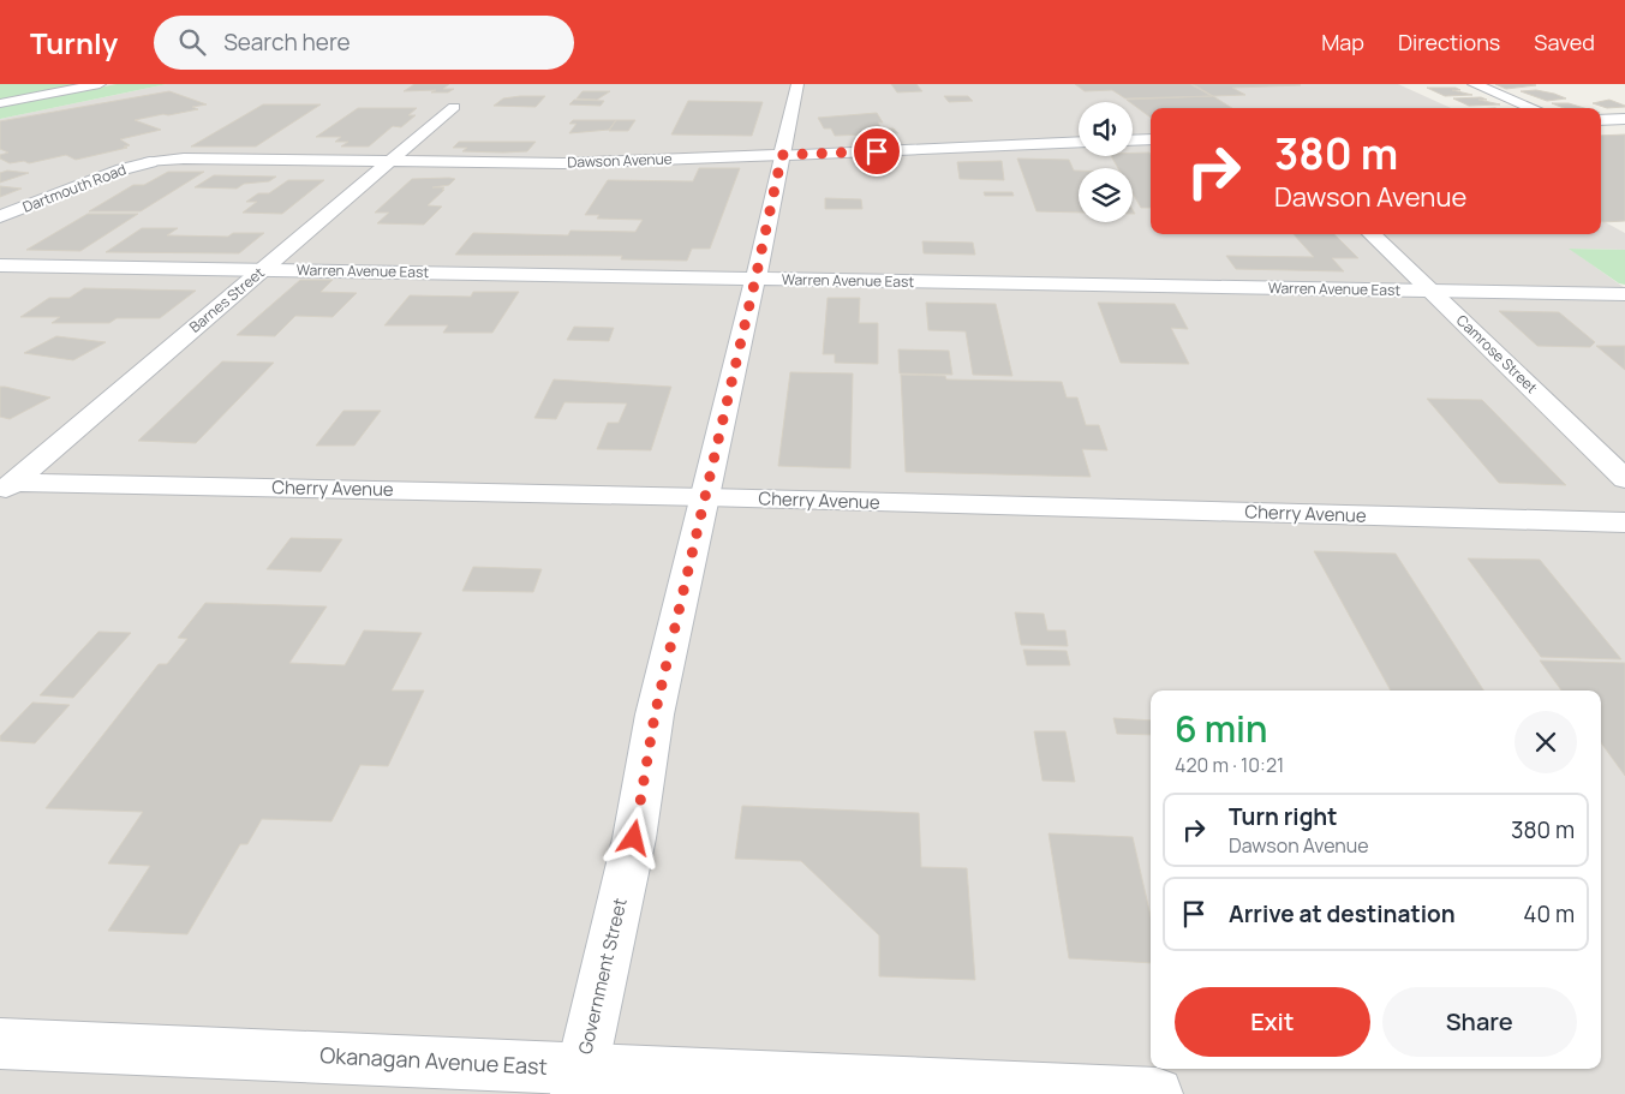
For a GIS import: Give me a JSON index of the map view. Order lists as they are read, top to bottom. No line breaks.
{"streets":{"street":["Dawson Avenue","Dartmouth Road","Warren Avenue East","Barnes Street","Camrose Street","Cherry Avenue","Government Street","Okanagan Avenue East"]},"crossings":[["Dawson Avenue","Dartmouth Road"],["Dawson Avenue","Barnes Street"],["Dawson Avenue","Government Street"],["Warren Avenue East","Barnes Street"],["Warren Avenue East","Camrose Street"],["Warren Avenue East","Government Street"],["Barnes Street","Cherry Avenue"],["Cherry Avenue","Government Street"],["Government Street","Okanagan Avenue East"]],"page":{"header":"Turnly","search":"Search here","nav":["Map","Directions","Saved"],"turn":["380 m","Dawson Avenue"],"heading":["6 min","420 m · 10:21"],"list":[{"name":"Turn right","note":"Dawson Avenue","value":"380 m"},{"name":"Arrive at destination","value":"40 m"}],"buttons":["Exit","Share"]}}
